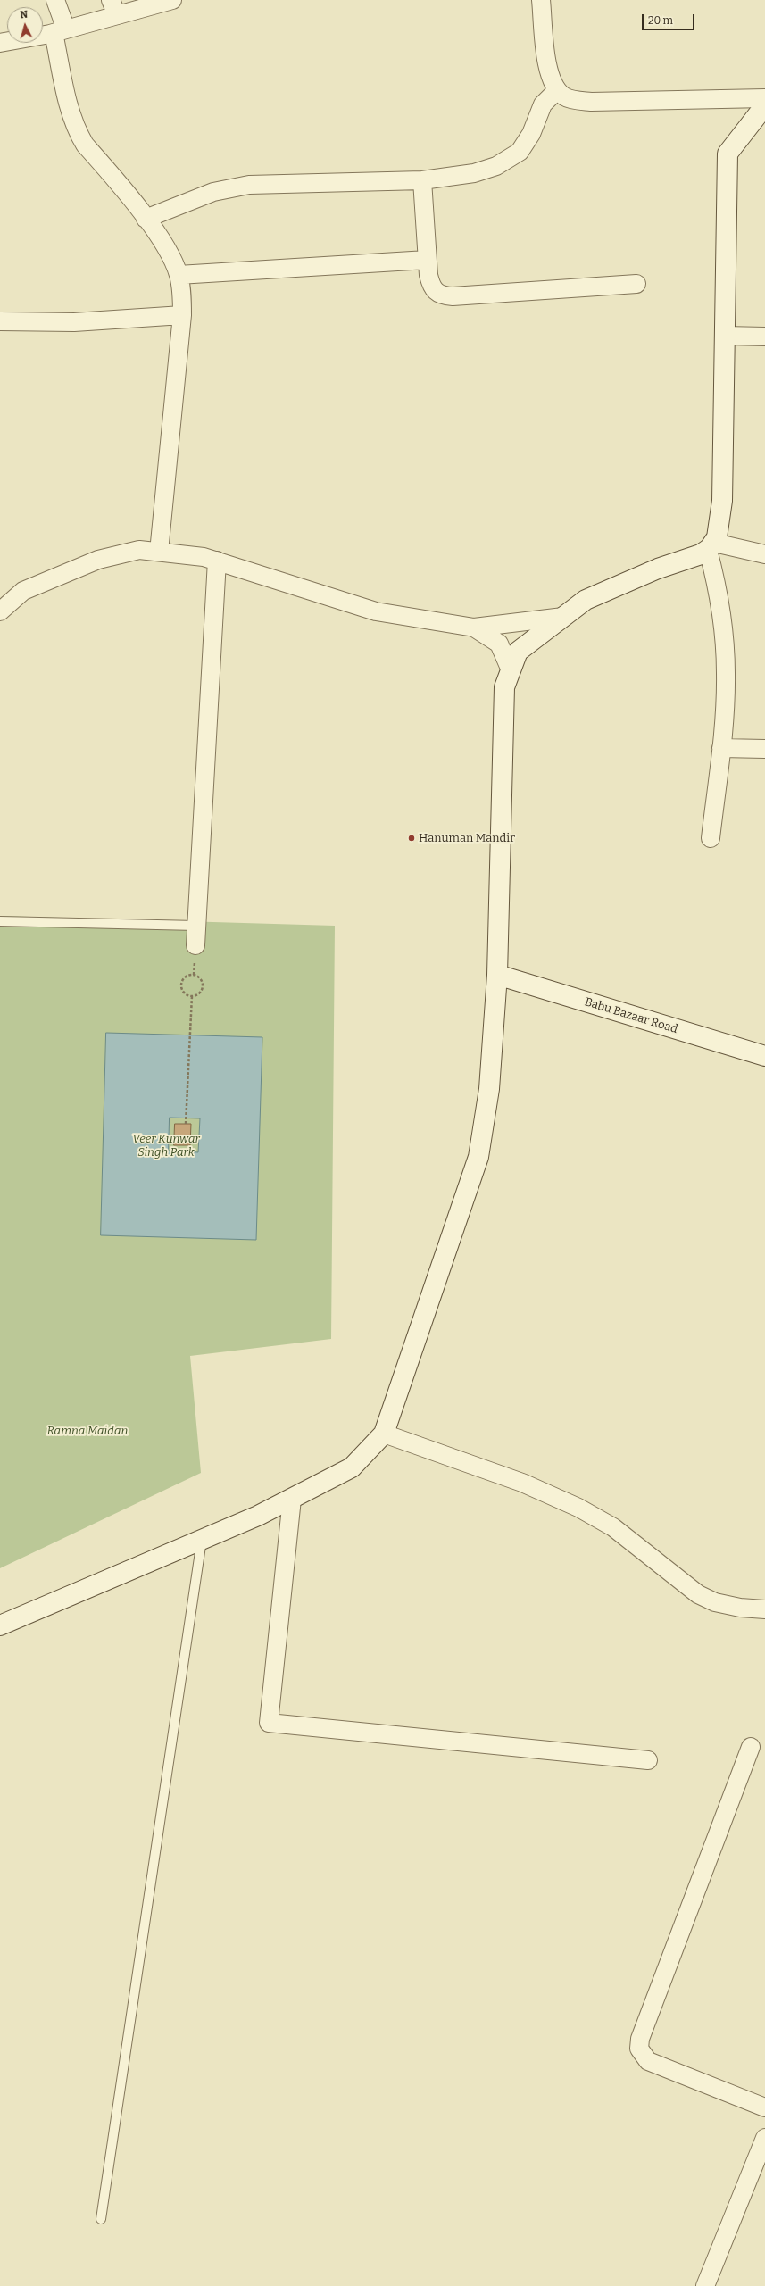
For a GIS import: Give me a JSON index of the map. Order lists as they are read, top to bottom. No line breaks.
{"streets":{"street":["Babu Bazaar Road"]},"parks":["Veer Kunwar Singh Park","Ramna Maidan"],"places":["Hanuman Mandir"],"scale_bar":"20 m","north":"top"}
